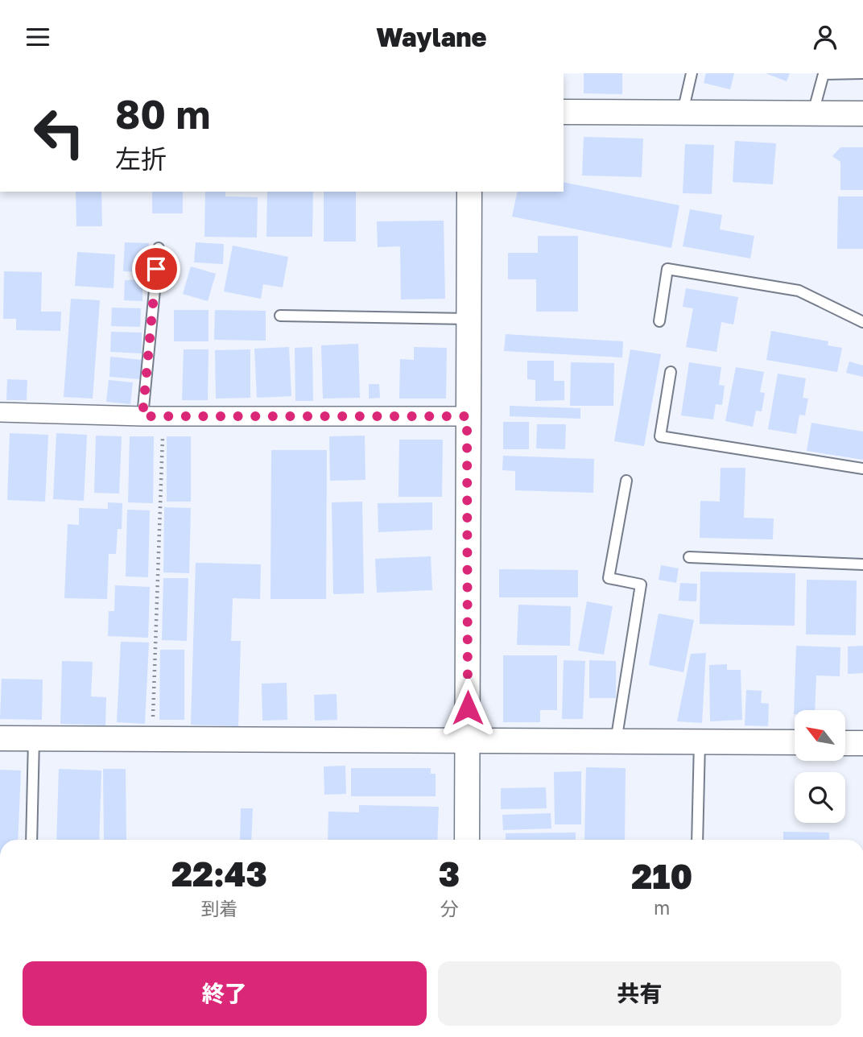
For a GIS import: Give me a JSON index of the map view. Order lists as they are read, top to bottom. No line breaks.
{"north":"top left","page":{"header":"Waylane","turn":["80 m","左折"],"eta":["22:43","到着","3","分","210","m"],"buttons":["終了","共有"]}}
